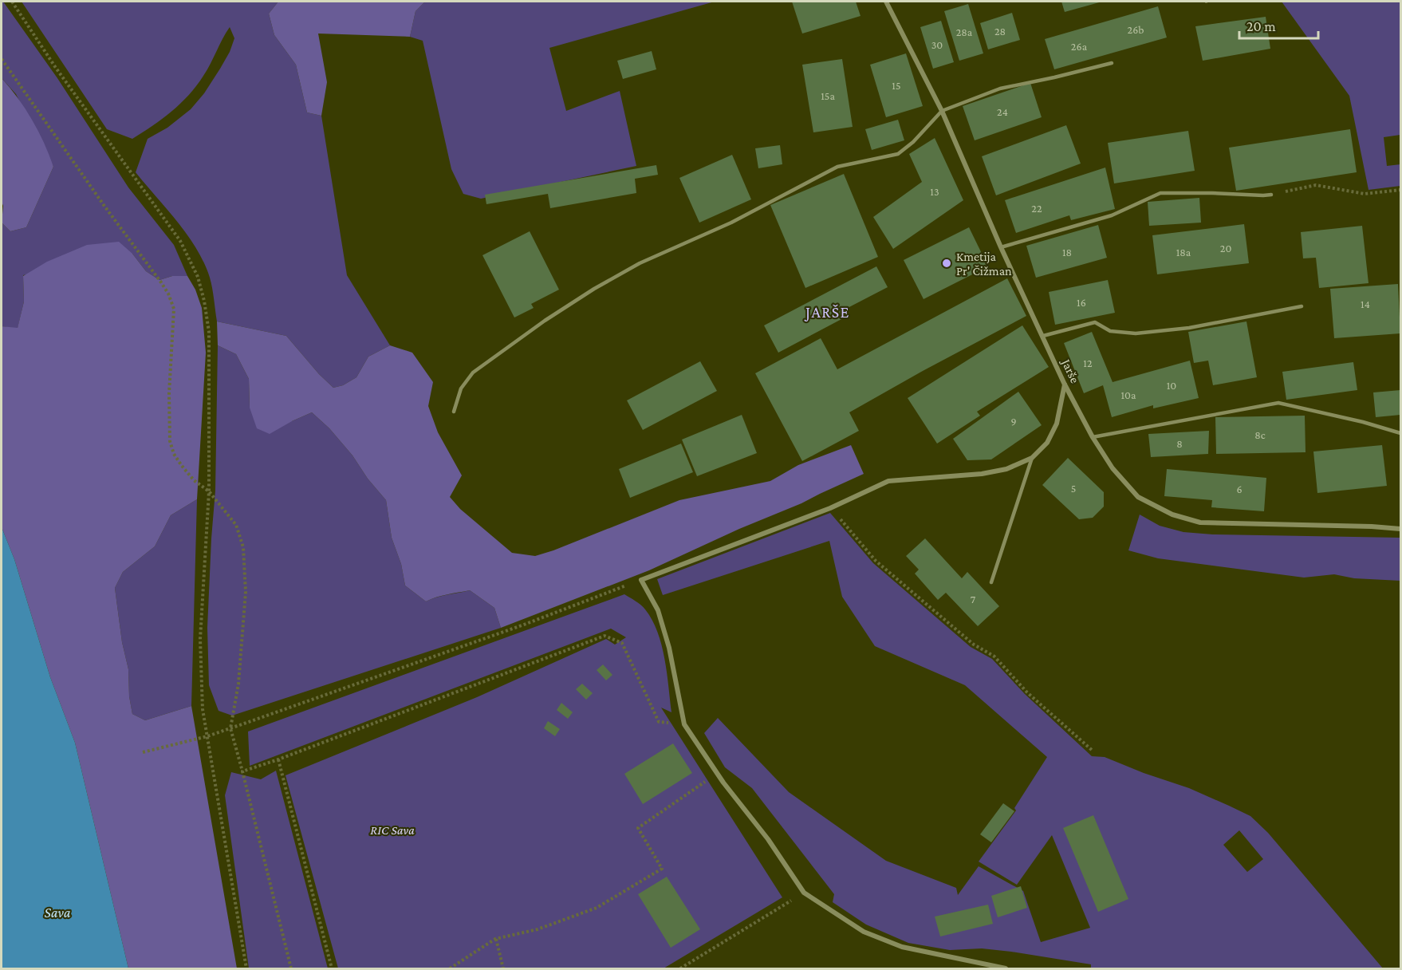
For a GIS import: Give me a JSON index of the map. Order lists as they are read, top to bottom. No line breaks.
{"streets":{"street":["Jarše"]},"districts":["JARŠE"],"water":["Sava"],"parks":["RIC Sava"],"places":["Kmetija Pr' Čižman"],"house_numbers":["26b","28","28a","30","26a","15","15a","24","13","22","20","18","18a","16","14","12","10","10a","9","8c","8","5","6","7"],"scale_bar":"20 m"}
